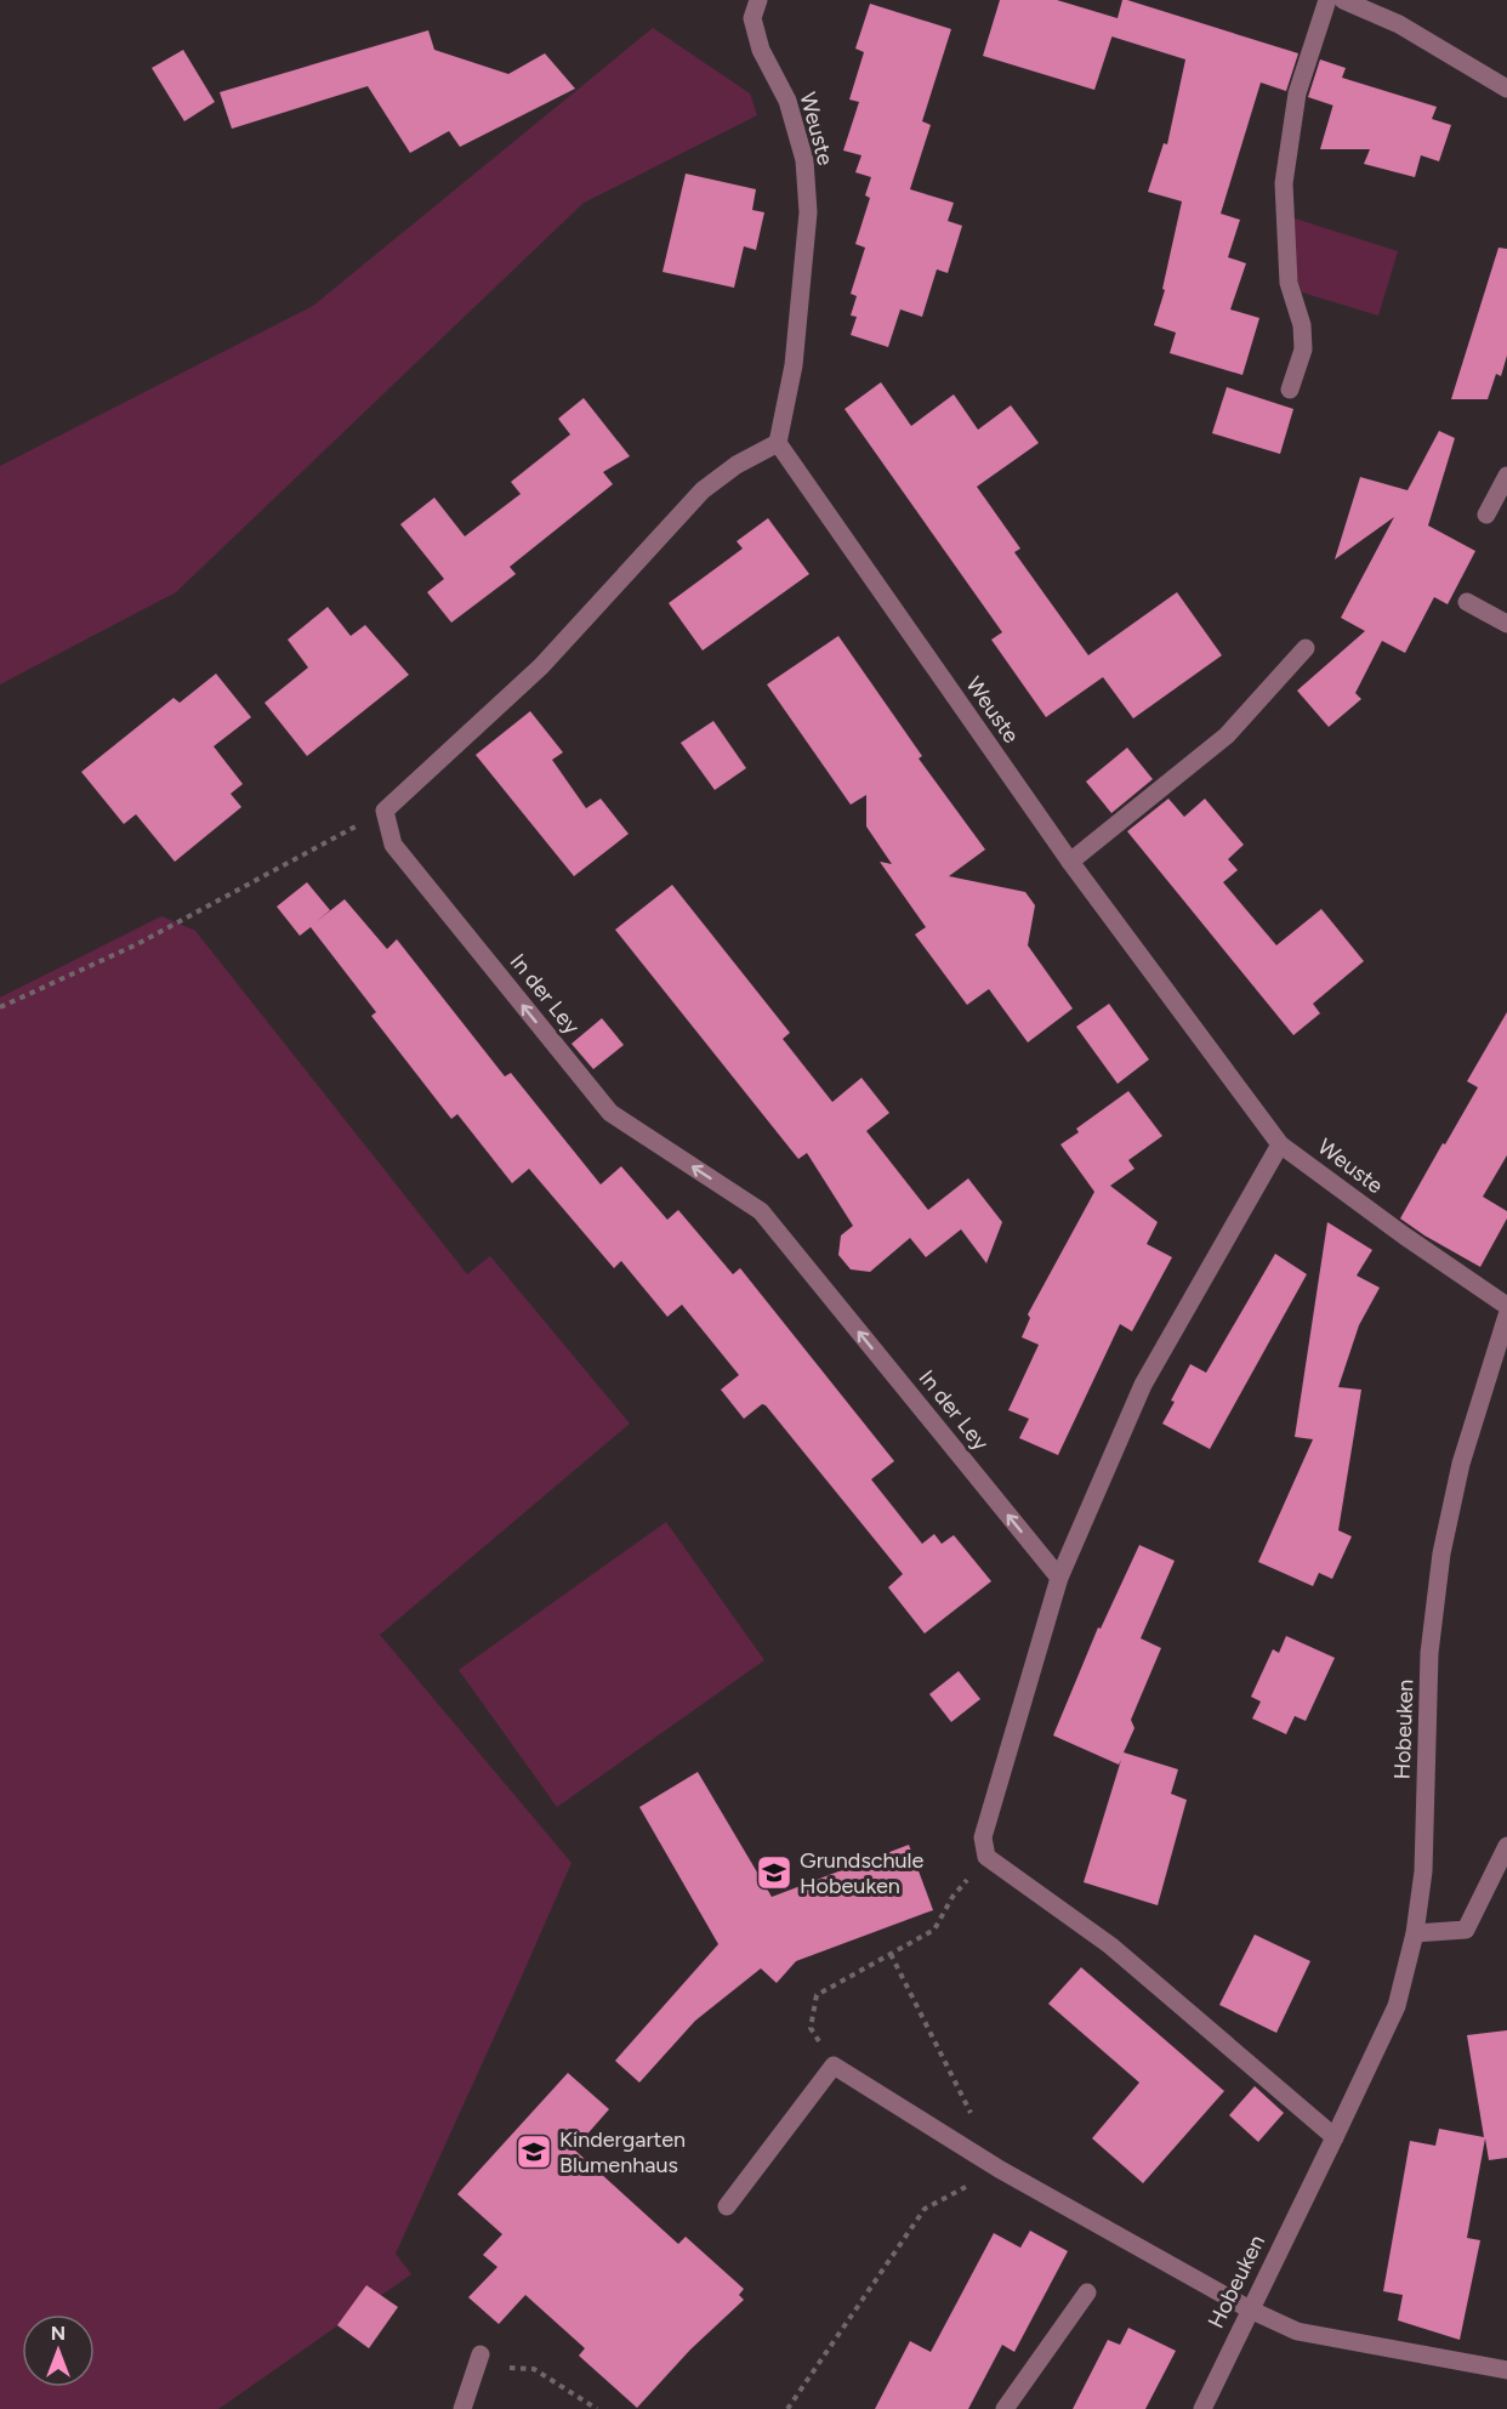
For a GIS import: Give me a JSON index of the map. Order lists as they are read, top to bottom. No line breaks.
{"streets":{"street":["Weuste","In der Ley","Hobeuken"]},"one_way":["In der Ley"],"places":{"school or university":["Grundschule Hobeuken","Kindergarten Blumenhaus"]},"north":"top"}
